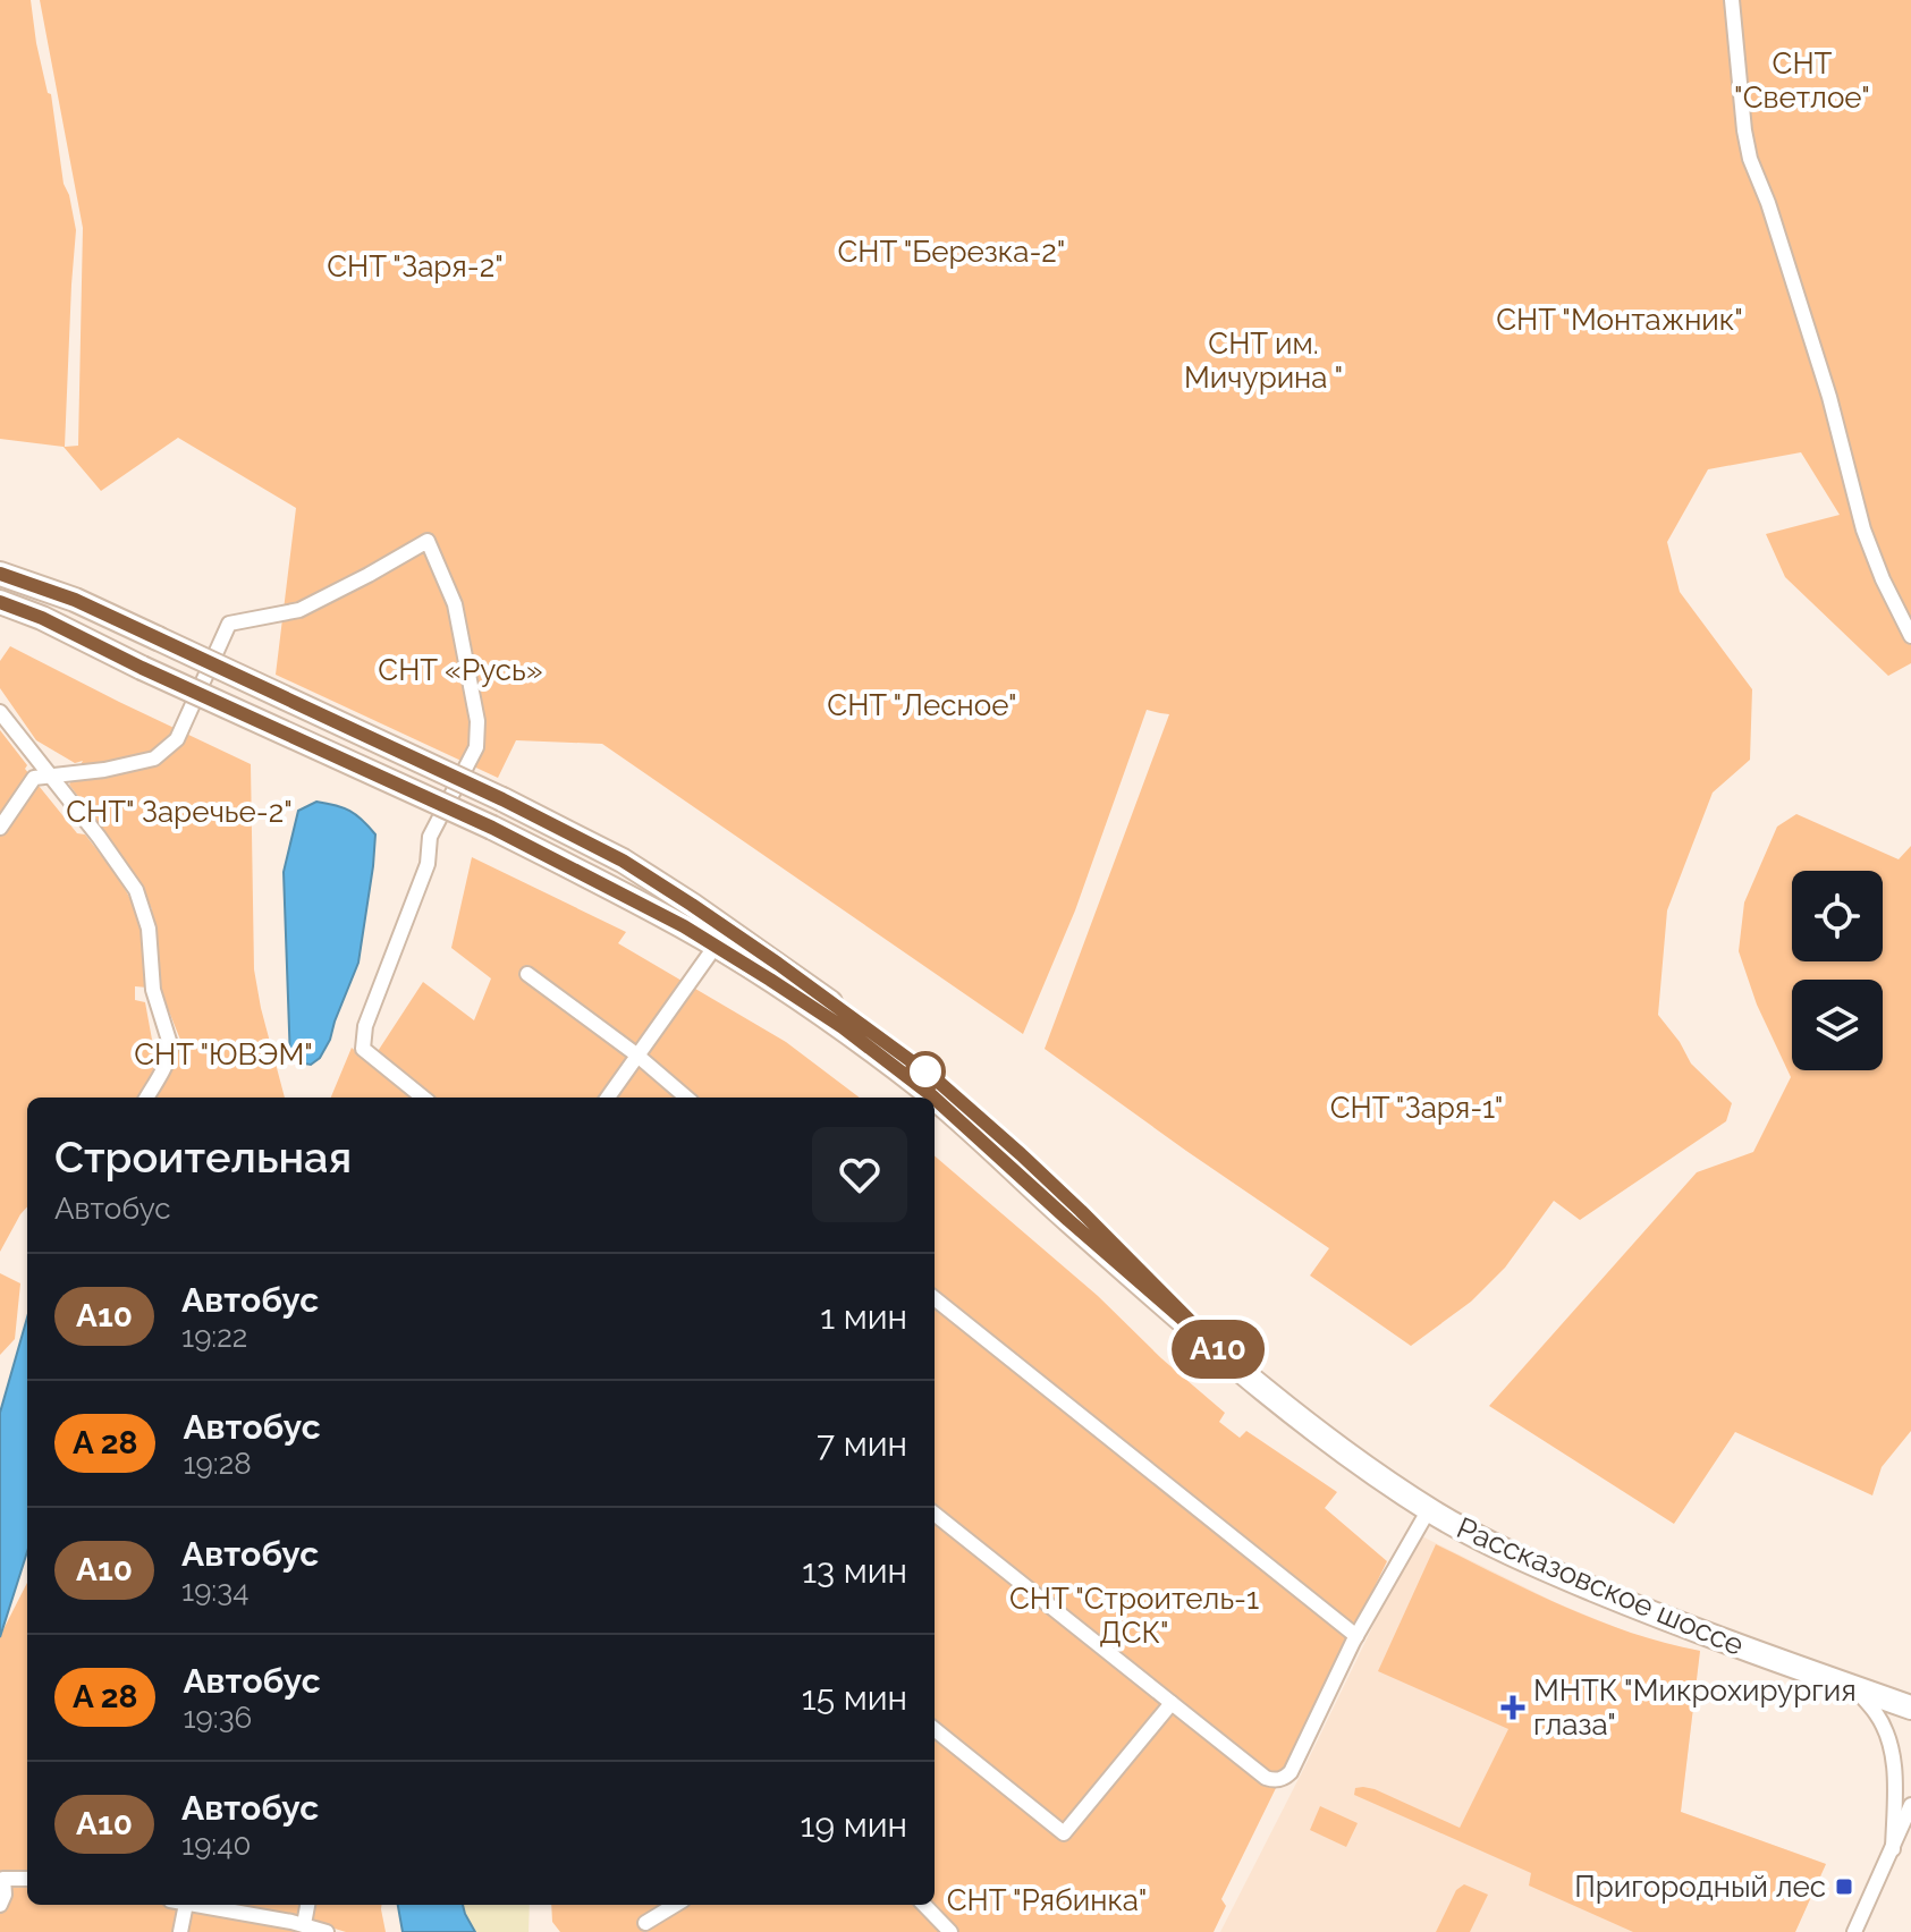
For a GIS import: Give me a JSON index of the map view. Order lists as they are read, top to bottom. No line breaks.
{"streets":{"main road":["Рассказовское шоссе"]},"parks":["СНТ \"Светлое\"","СНТ \"Березка-2\"","СНТ \"Заря-2\"","СНТ \"Монтажник\"","СНТ им. Мичурина \"","СНТ «Русь»","СНТ \"Лесное\"","СНТ\" Заречье-2\"","СНТ \"ЮВЭМ\"","СНТ \"Заря-1\"","СНТ \"Строитель-1 ДСК\"","СНТ \"Рябинка\""],"places":{"health":["МНТК \"Микрохирургия глаза\""],"transit":["Пригородный лес"]},"lines":["bus line А10"],"page":{"on_map":"А10","heading":["Строительная","Автобус"],"list":[{"mark":"А10","name":"Автобус","note":"19:22","value":"1 мин"},{"mark":"А 28","name":"Автобус","note":"19:28","value":"7 мин"},{"mark":"А10","name":"Автобус","note":"19:34","value":"13 мин"},{"mark":"А 28","name":"Автобус","note":"19:36","value":"15 мин"},{"mark":"А10","name":"Автобус","note":"19:40","value":"19 мин"}]}}
